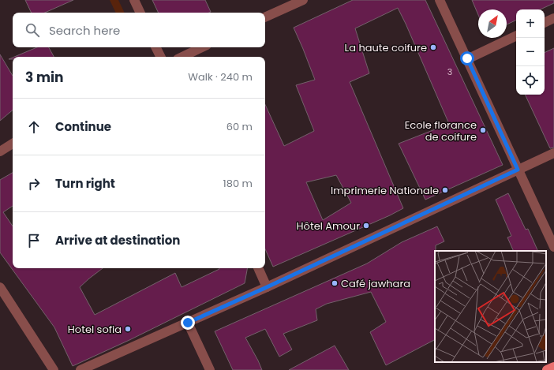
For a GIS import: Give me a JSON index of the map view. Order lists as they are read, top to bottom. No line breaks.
{"places":["La haute coifure","Ecole florance de coifure","Imprimerie Nationale","Hôtel Amour","Café jawhara","Hotel sofia"],"house_numbers":["3"],"north":"top right","page":{"map_buttons":["+","−"],"search":"Search here","heading":["3 min","Walk · 240 m"],"list":[["Continue","60 m"],["Turn right","180 m"],"Arrive at destination"]}}
